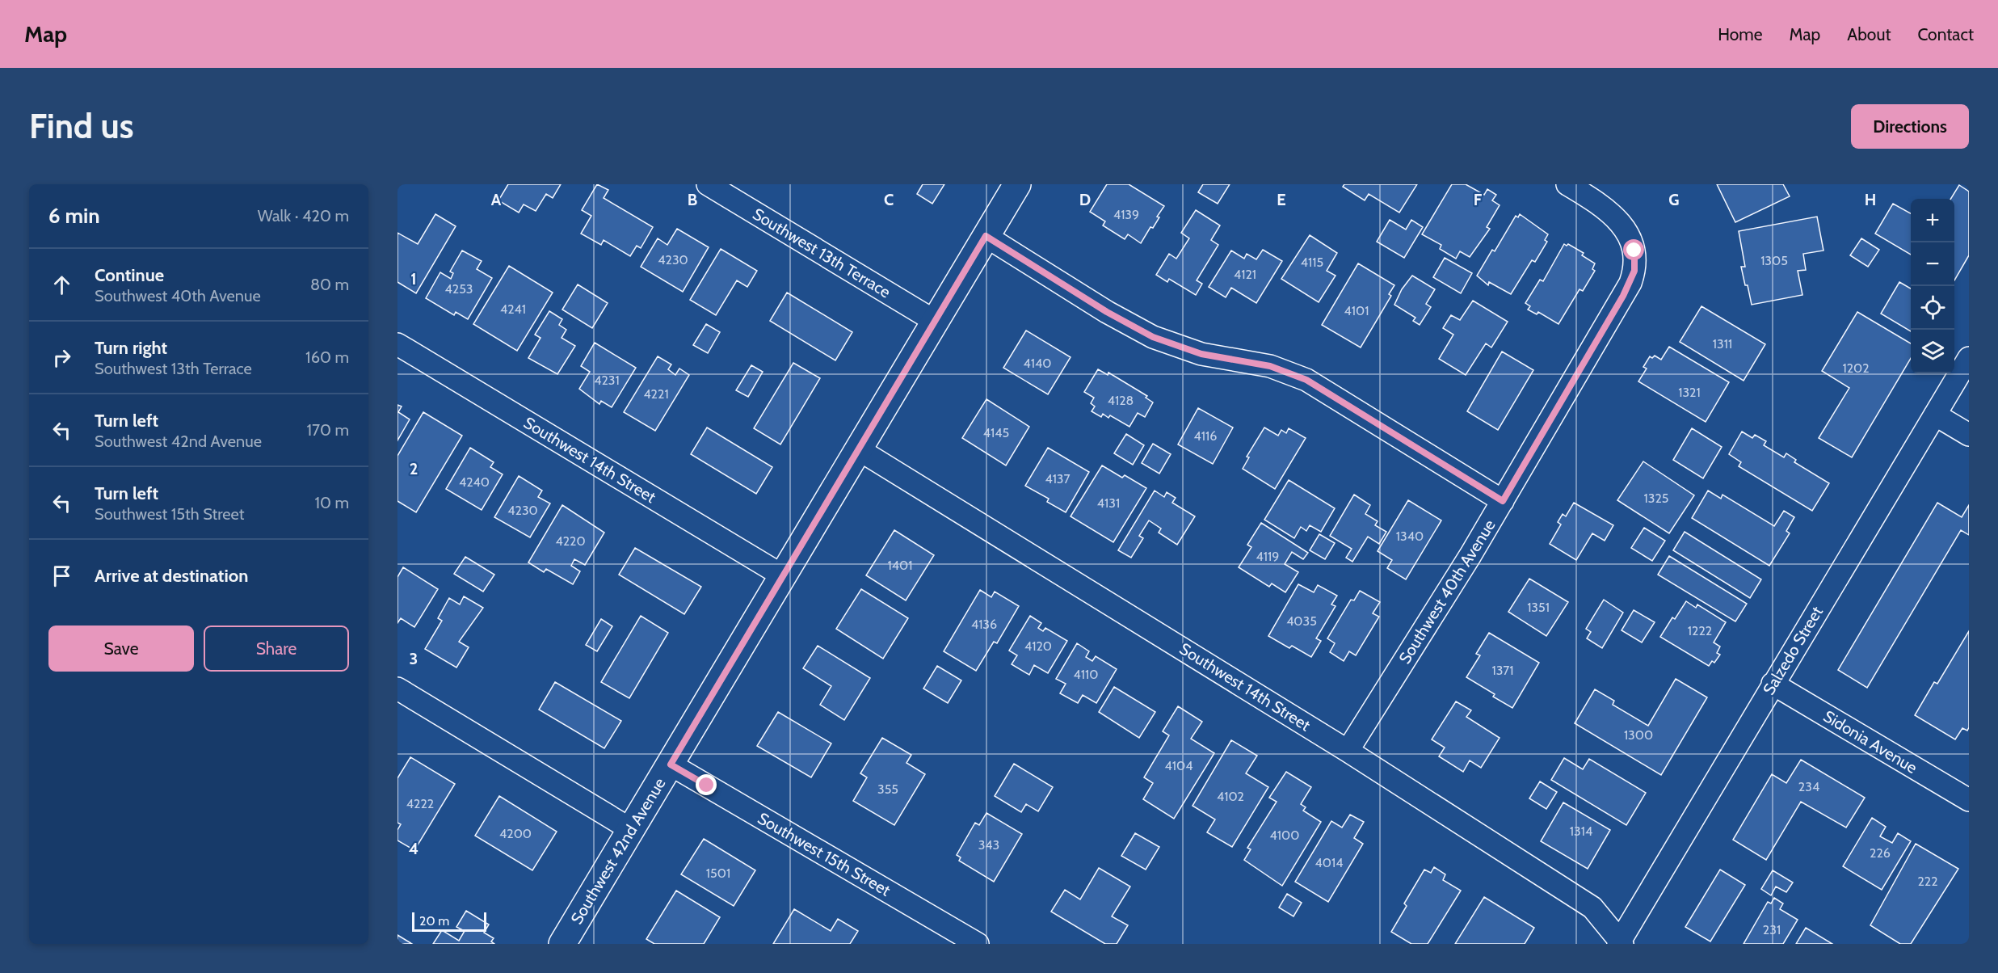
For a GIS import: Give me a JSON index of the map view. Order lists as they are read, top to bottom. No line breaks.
{"streets":{"main road":["Southwest 42nd Avenue"],"street":["Southwest 13th Terrace","Southwest 14th Street","Southwest 40th Avenue","Salzedo Street","Sidonia Avenue","Southwest 15th Street"]},"crossings":[["Southwest 13th Terrace","Southwest 42nd Avenue"],["Southwest 14th Street","Southwest 40th Avenue"],["Southwest 14th Street","Salzedo Street"],["Southwest 14th Street","Southwest 42nd Avenue"],["Salzedo Street","Sidonia Avenue"],["Southwest 42nd Avenue","Southwest 15th Street"]],"house_numbers":["4139","4230","1305","4115","4121","4253","4241","4101","1311","4140","1202","4231","1321","4221","4128","4145","4116","4137","4240","1325","4131","4230","1340","4220","4119","1401","1351","4035","4136","1222","4120","1371","4110","1300","4104","234","355","4102","4222","1314","4200","4100","343","226","4014","1501","222","231"],"scale_bar":"20 m","page":{"header":"Map","nav":["Home","Map","About","Contact"],"buttons":["Directions",["Save","Share"]],"title":"Find us","heading":["6 min","Walk · 420 m"],"map_buttons":["+","−"],"list":[["Continue","Southwest 40th Avenue","80 m"],["Turn right","Southwest 13th Terrace","160 m"],["Turn left","Southwest 42nd Avenue","170 m"],["Turn left","Southwest 15th Street","10 m"],"Arrive at destination"],"scale":"20 m"},"grid":{"columns":["A","B","C","D","E","F","G","H"],"rows":["1","2","3","4"]}}
